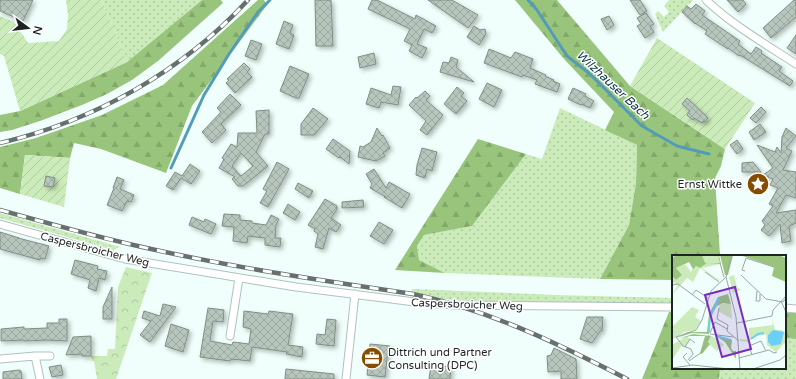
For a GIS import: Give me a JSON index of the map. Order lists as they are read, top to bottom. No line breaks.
{"streets":{"street":["Caspersbroicher Weg"]},"water":["Wilzhauser Bach"],"places":{"place":["Ernst Wittke"],"office":["Dittrich und Partner Consulting (DPC)"]},"north":"right"}
